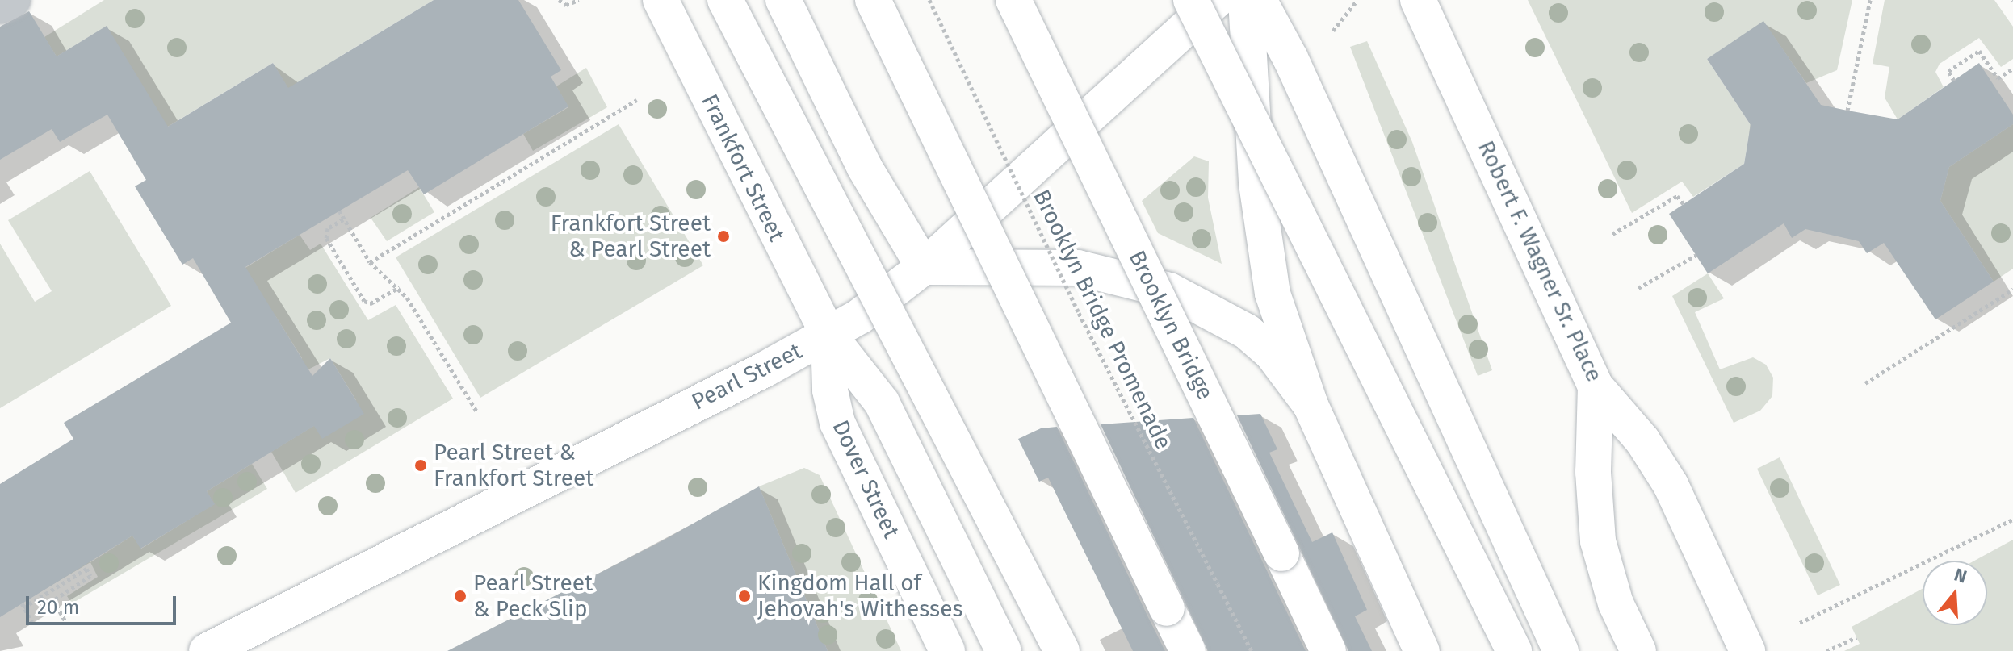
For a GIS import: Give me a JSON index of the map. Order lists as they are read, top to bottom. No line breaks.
{"streets":{"main road":["Frankfort Street","Robert F. Wagner Sr. Place","Brooklyn Bridge","Pearl Street","Dover Street"],"path":["Brooklyn Bridge Promenade"]},"crossings":[["Frankfort Street","Pearl Street"],["Frankfort Street","Dover Street"],["Pearl Street","Dover Street"]],"places":["Frankfort Street & Pearl Street","Pearl Street & Frankfort Street","Pearl Street & Peck Slip","Kingdom Hall of Jehovah's Withesses"],"scale_bar":"20 m","north":"top"}
